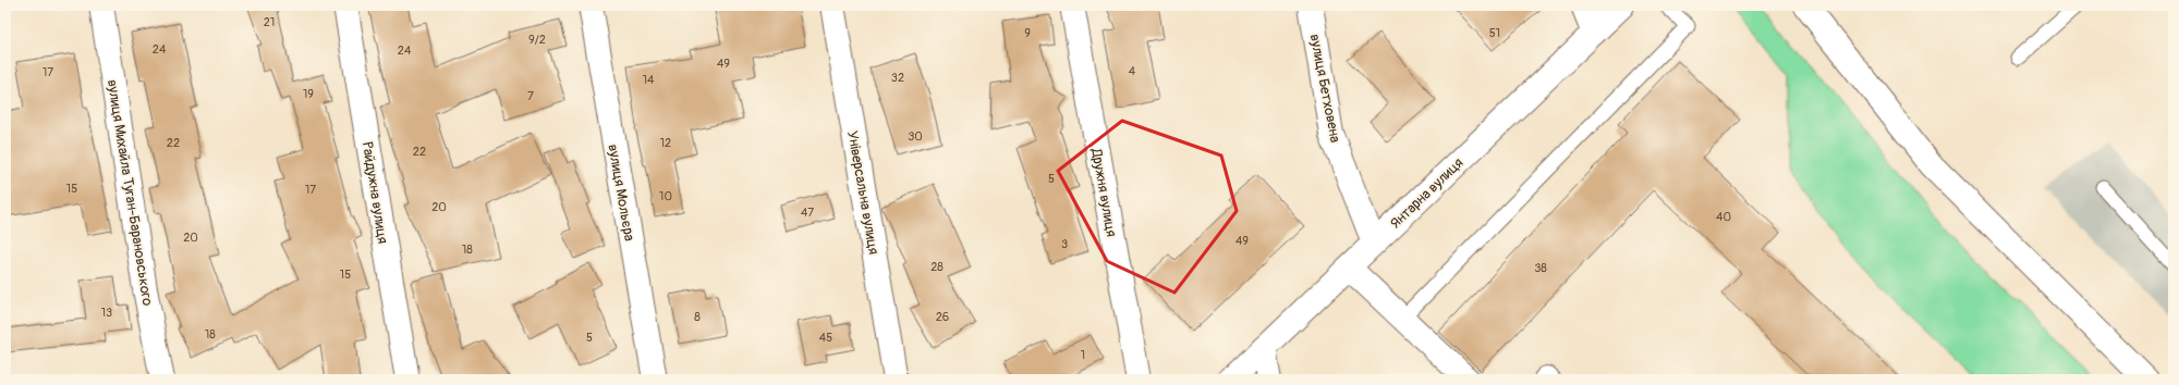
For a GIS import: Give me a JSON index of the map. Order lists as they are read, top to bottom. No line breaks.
{"streets":{"street":["вулиця Бетховена","вулиця Михайла Туган-Барановського","Райдужна вулиця","вулиця Мольєра","Універсальна вулиця","Дружня вулиця","Янтарна вулиця"]},"crossings":[["вулиця Бетховена","Янтарна вулиця"]],"house_numbers":["21","9","51","9/2","24","24","49","4","17","32","14","19","7","30","22","12","22","5","15","17","10","20","47","40","20","49","3","18","28","38","15","13","8","26","18","5","45","1"]}
